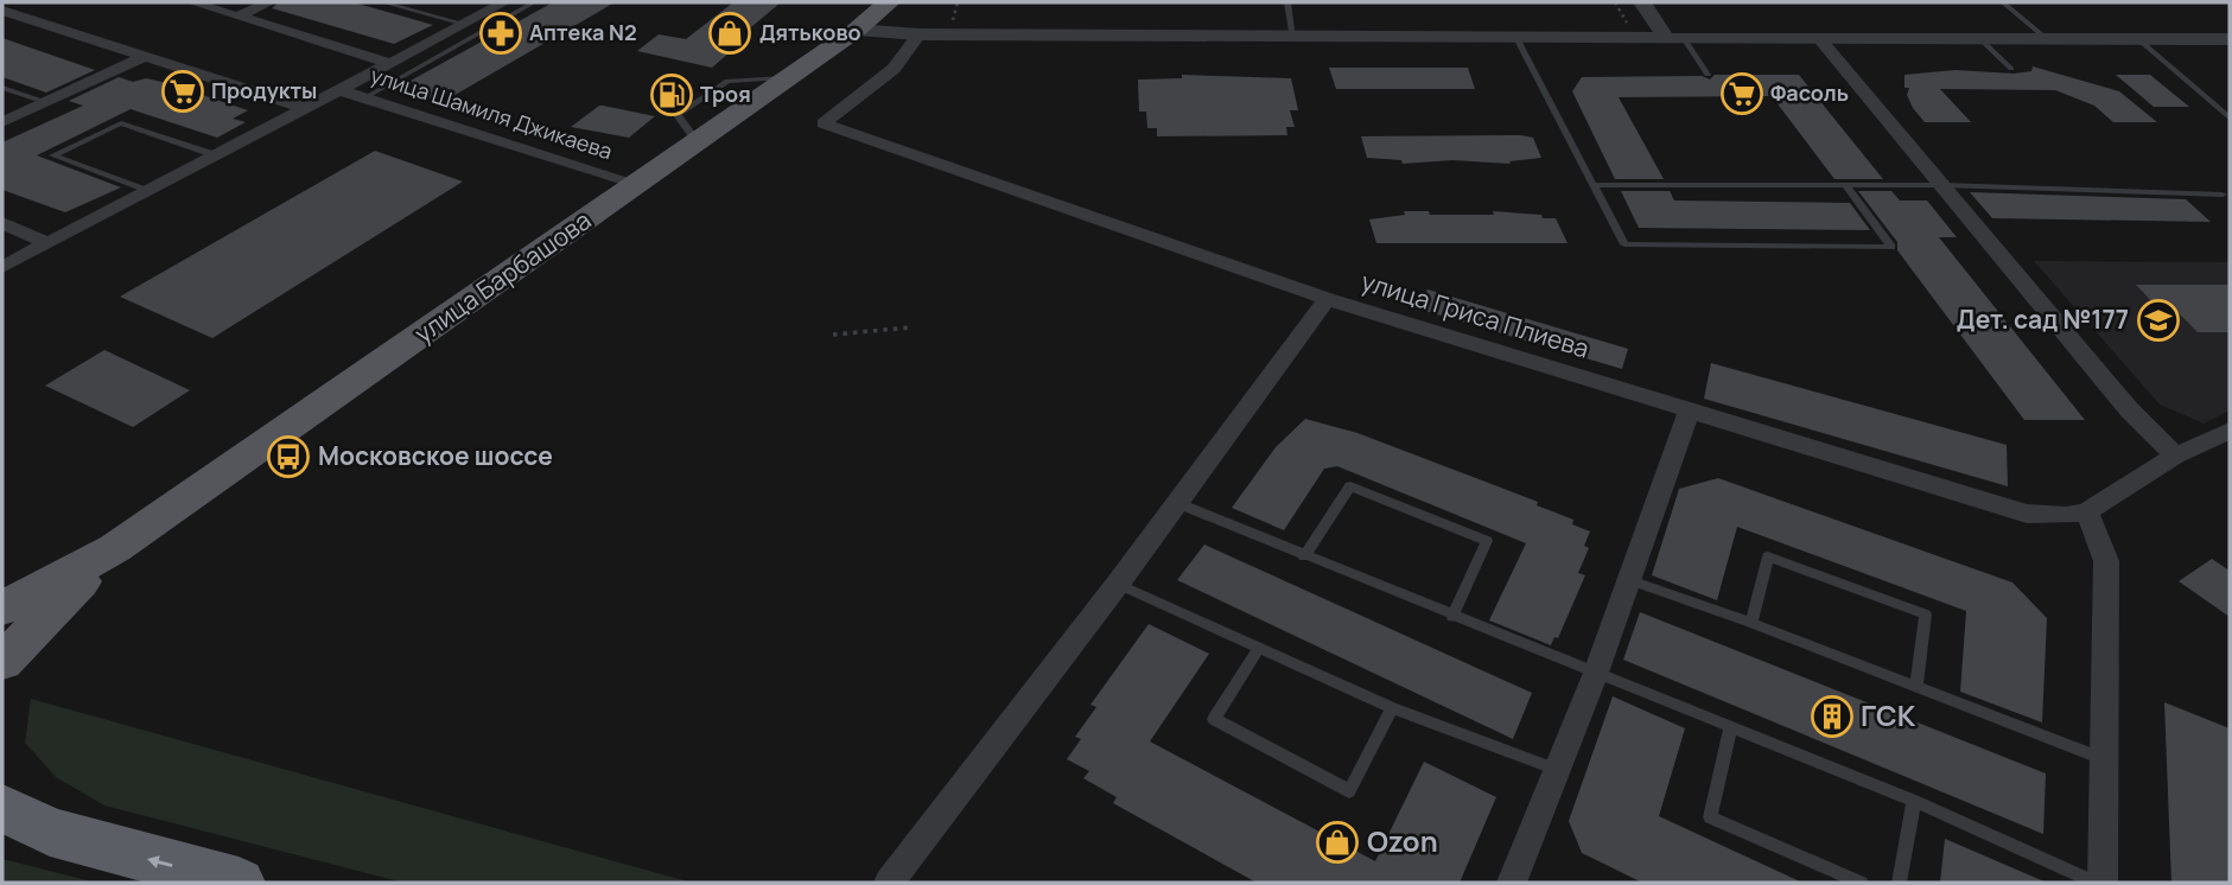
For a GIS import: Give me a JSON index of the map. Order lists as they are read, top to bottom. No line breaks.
{"streets":{"main road":["улица Барбашова"],"street":["улица Шамиля Джикаева","улица Гриса Плиева"]},"crossings":[["улица Шамиля Джикаева","улица Барбашова"]],"places":{"pharmacy":["Аптека N2"],"shop":["Дятьково","Ozon"],"supermarket":["Продукты","Фасоль"],"fuel station":["Троя"],"school or university":["Дет. сад №177"],"bus stop":["Московское шоссе"],"building":["ГСК"]}}
